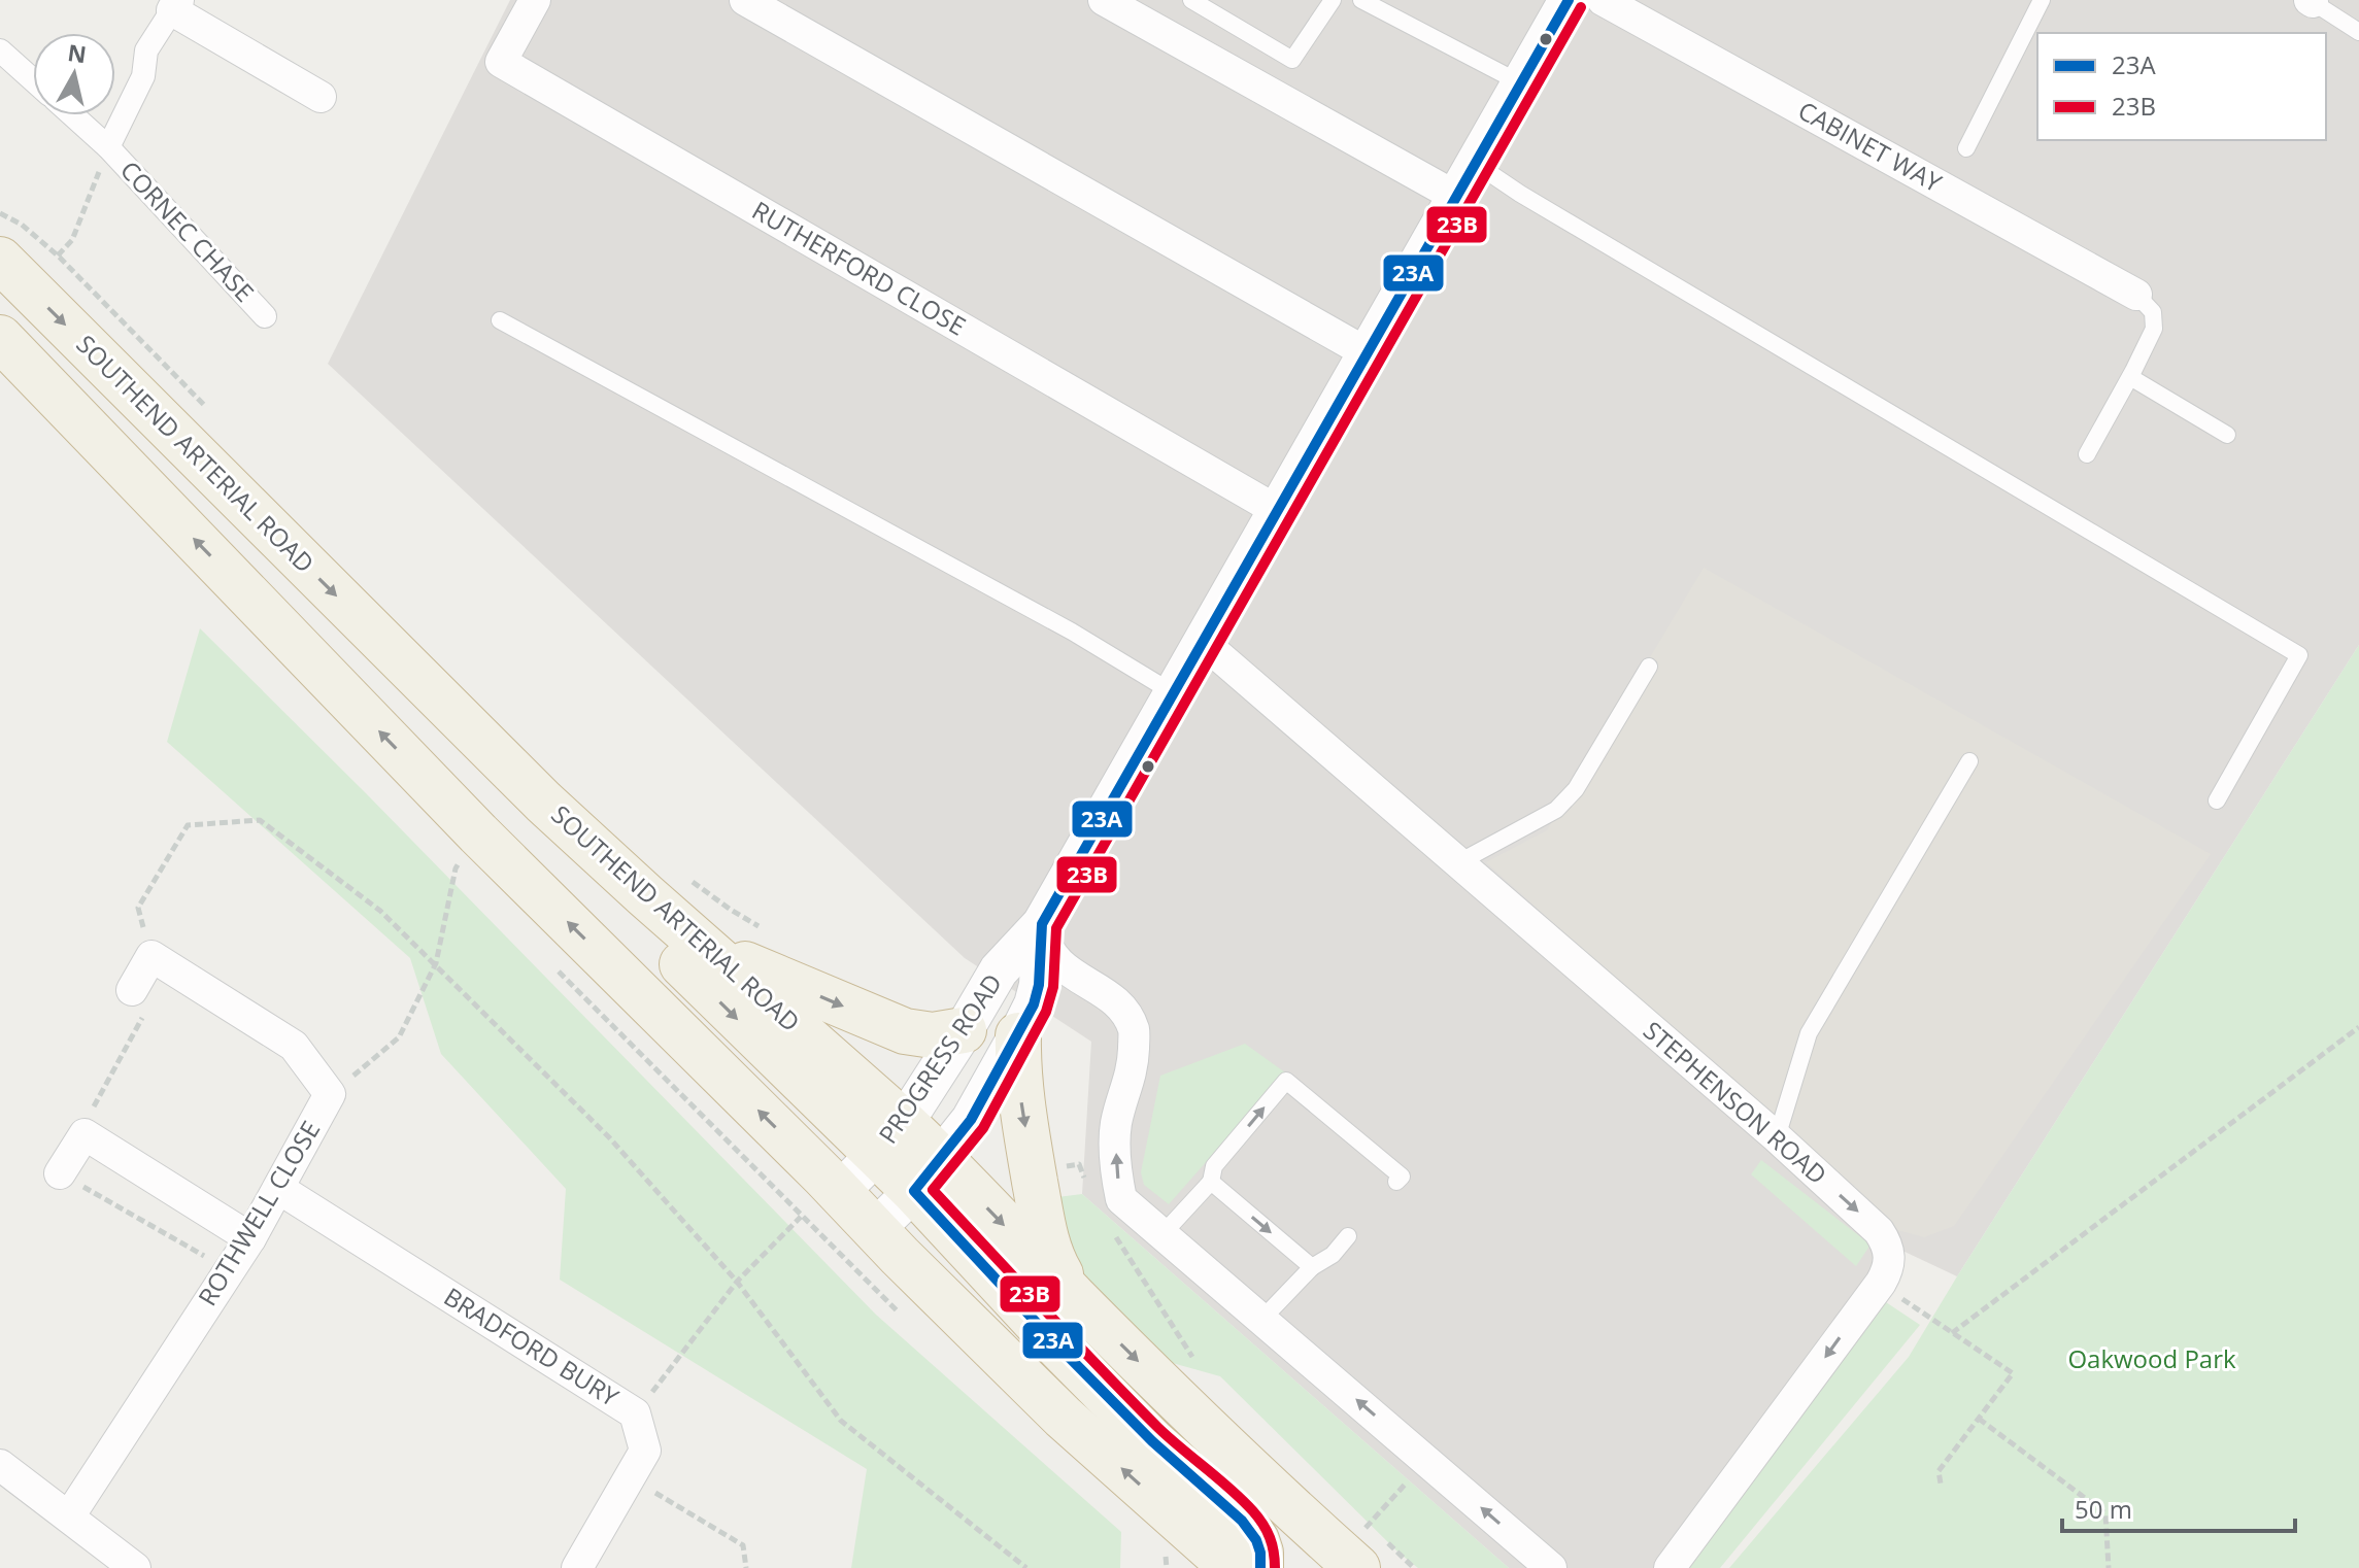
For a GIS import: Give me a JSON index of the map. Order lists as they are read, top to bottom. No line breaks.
{"streets":{"highway":["SOUTHEND ARTERIAL ROAD"],"street":["CABINET WAY","CORNEC CHASE","RUTHERFORD CLOSE","PROGRESS ROAD","STEPHENSON ROAD","ROTHWELL CLOSE","BRADFORD BURY"]},"crossings":[["RUTHERFORD CLOSE","PROGRESS ROAD"],["SOUTHEND ARTERIAL ROAD","PROGRESS ROAD"],["PROGRESS ROAD","STEPHENSON ROAD"],["ROTHWELL CLOSE","BRADFORD BURY"]],"parks":["Oakwood Park"],"lines":["transit line 23A","transit line 23B"],"legend":["23A","23B"],"scale_bar":"50 m","north":"top"}
